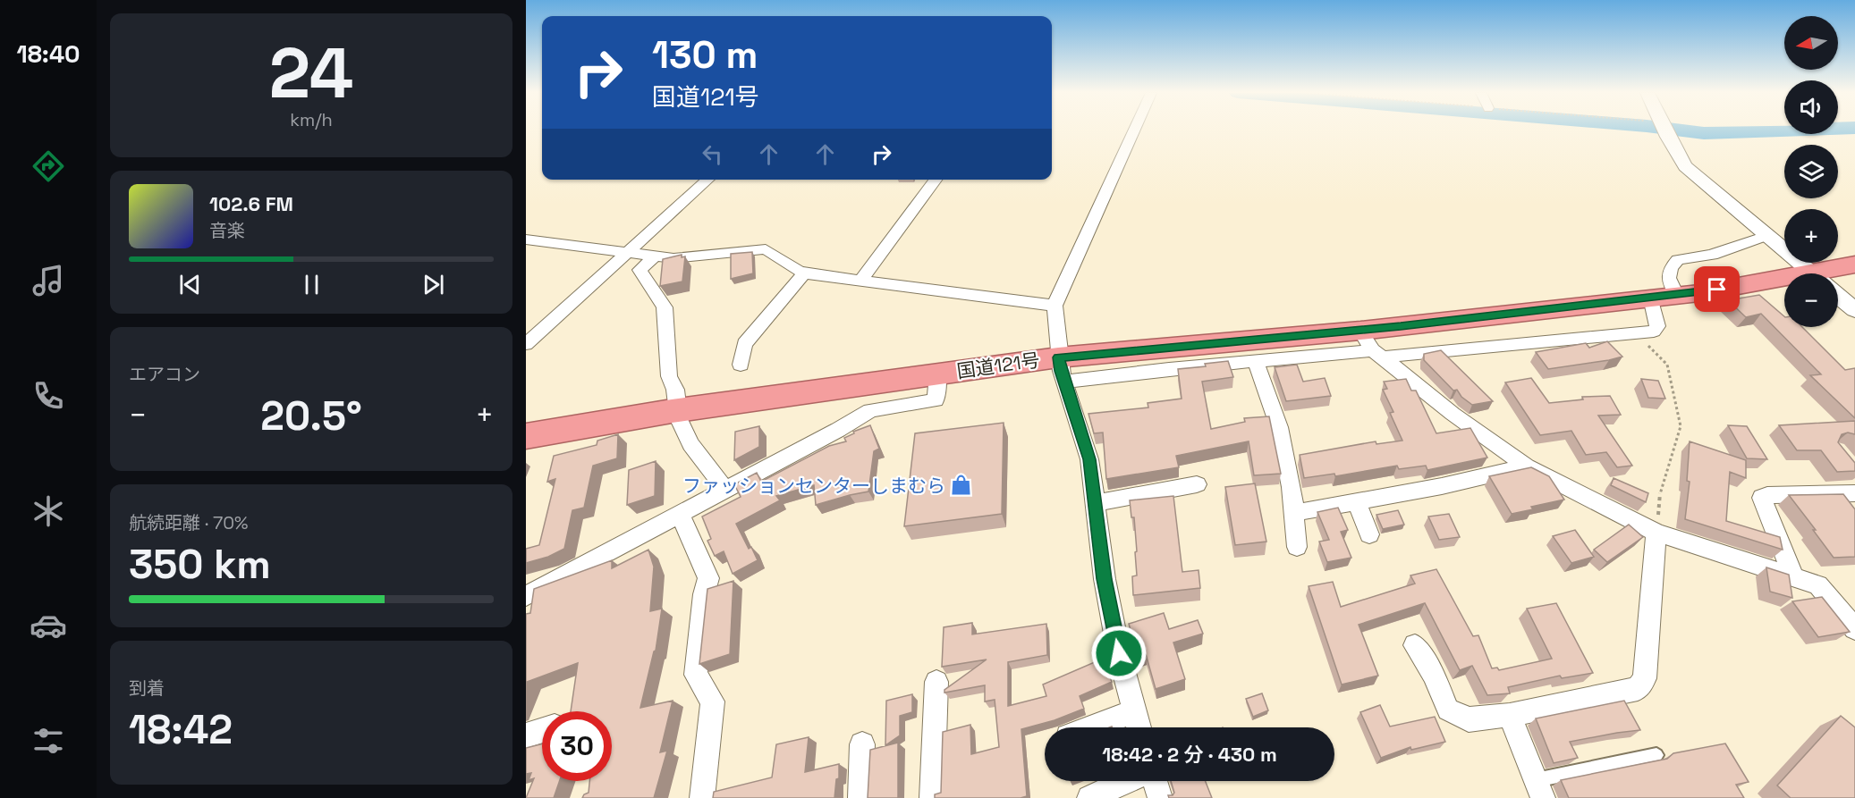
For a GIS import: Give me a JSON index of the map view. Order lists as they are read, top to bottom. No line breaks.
{"streets":{"highway":["国道121号"]},"places":{"shop":["ファッションセンターしまむら"]},"north":"left","page":{"tabs":"18:40","tile":[["24","km/h"],"エアコン",["航続距離 · 70%","350 km"],["到着","18:42"]],"map_buttons":["+","−"],"turn":["130 m","国道121号"],"song":["102.6 FM","音楽"],"heat":["−","20.5°","+"],"limit":"30","trip":"18:42 · 2 分 · 430 m"}}
